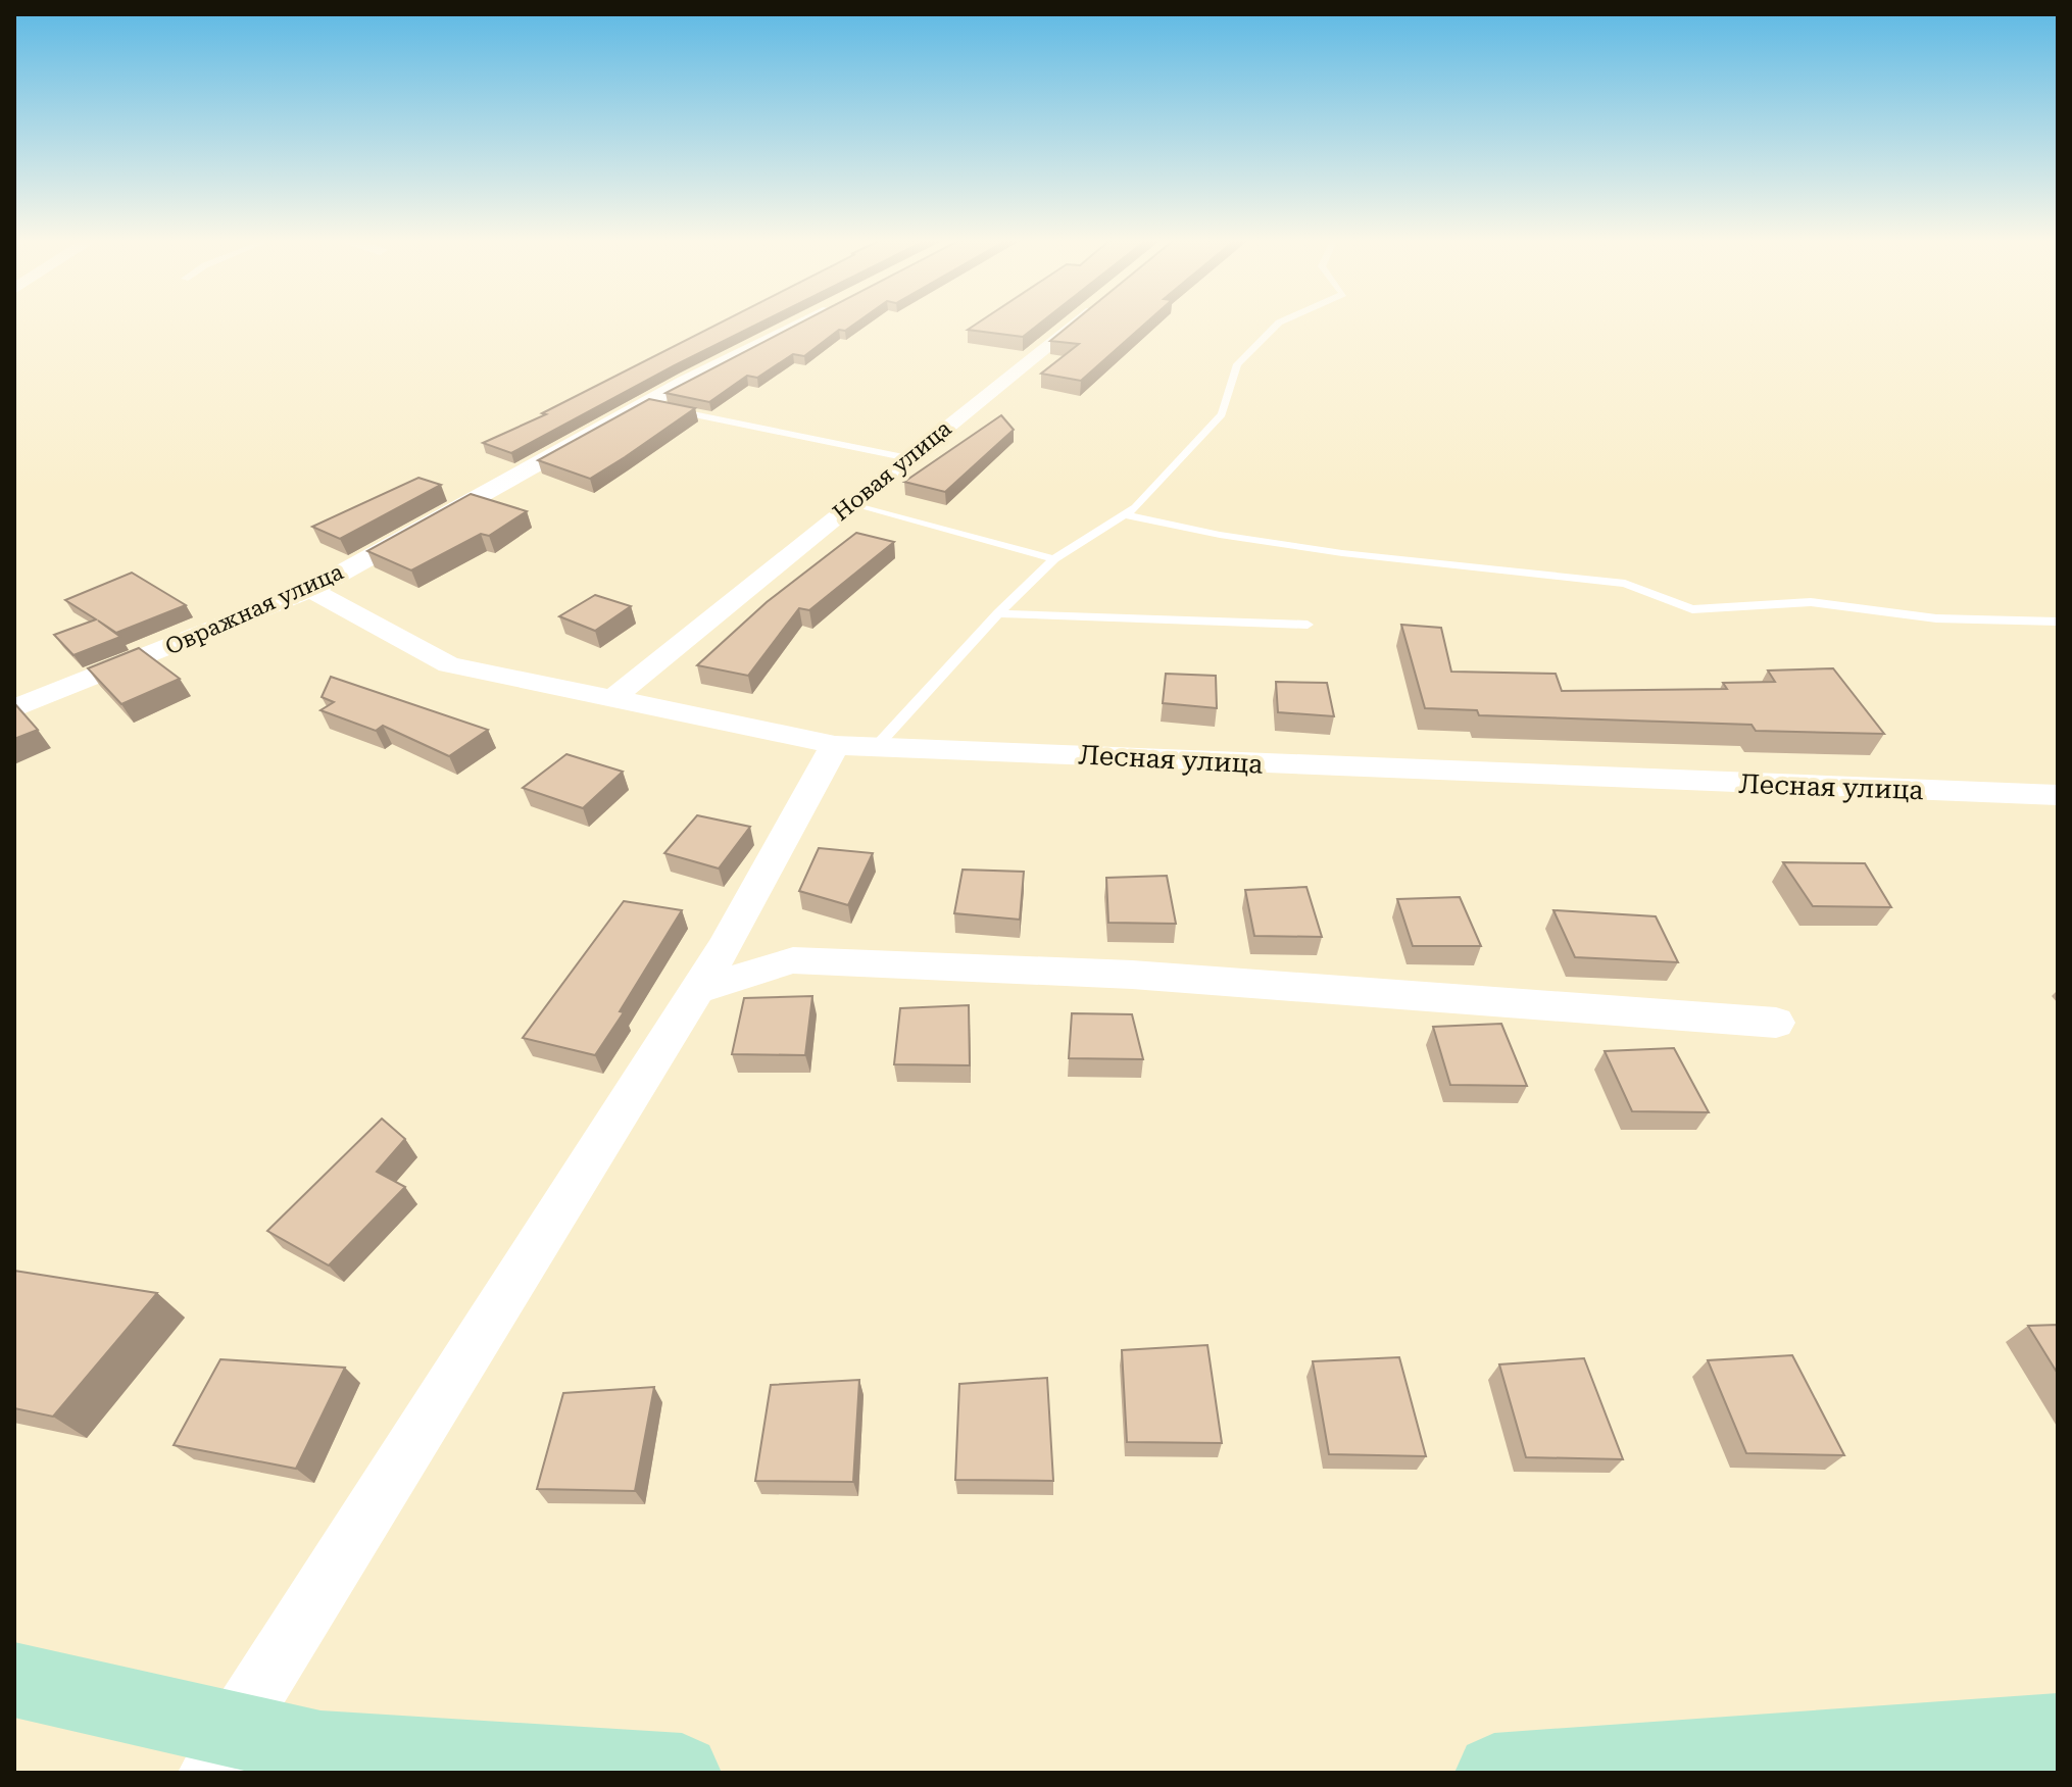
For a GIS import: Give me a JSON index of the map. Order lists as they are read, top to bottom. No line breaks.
{"streets":{"street":["Новая улица","Овражная улица","Лесная улица"]},"crossings":[["Новая улица","Лесная улица"],["Овражная улица","Лесная улица"]]}
